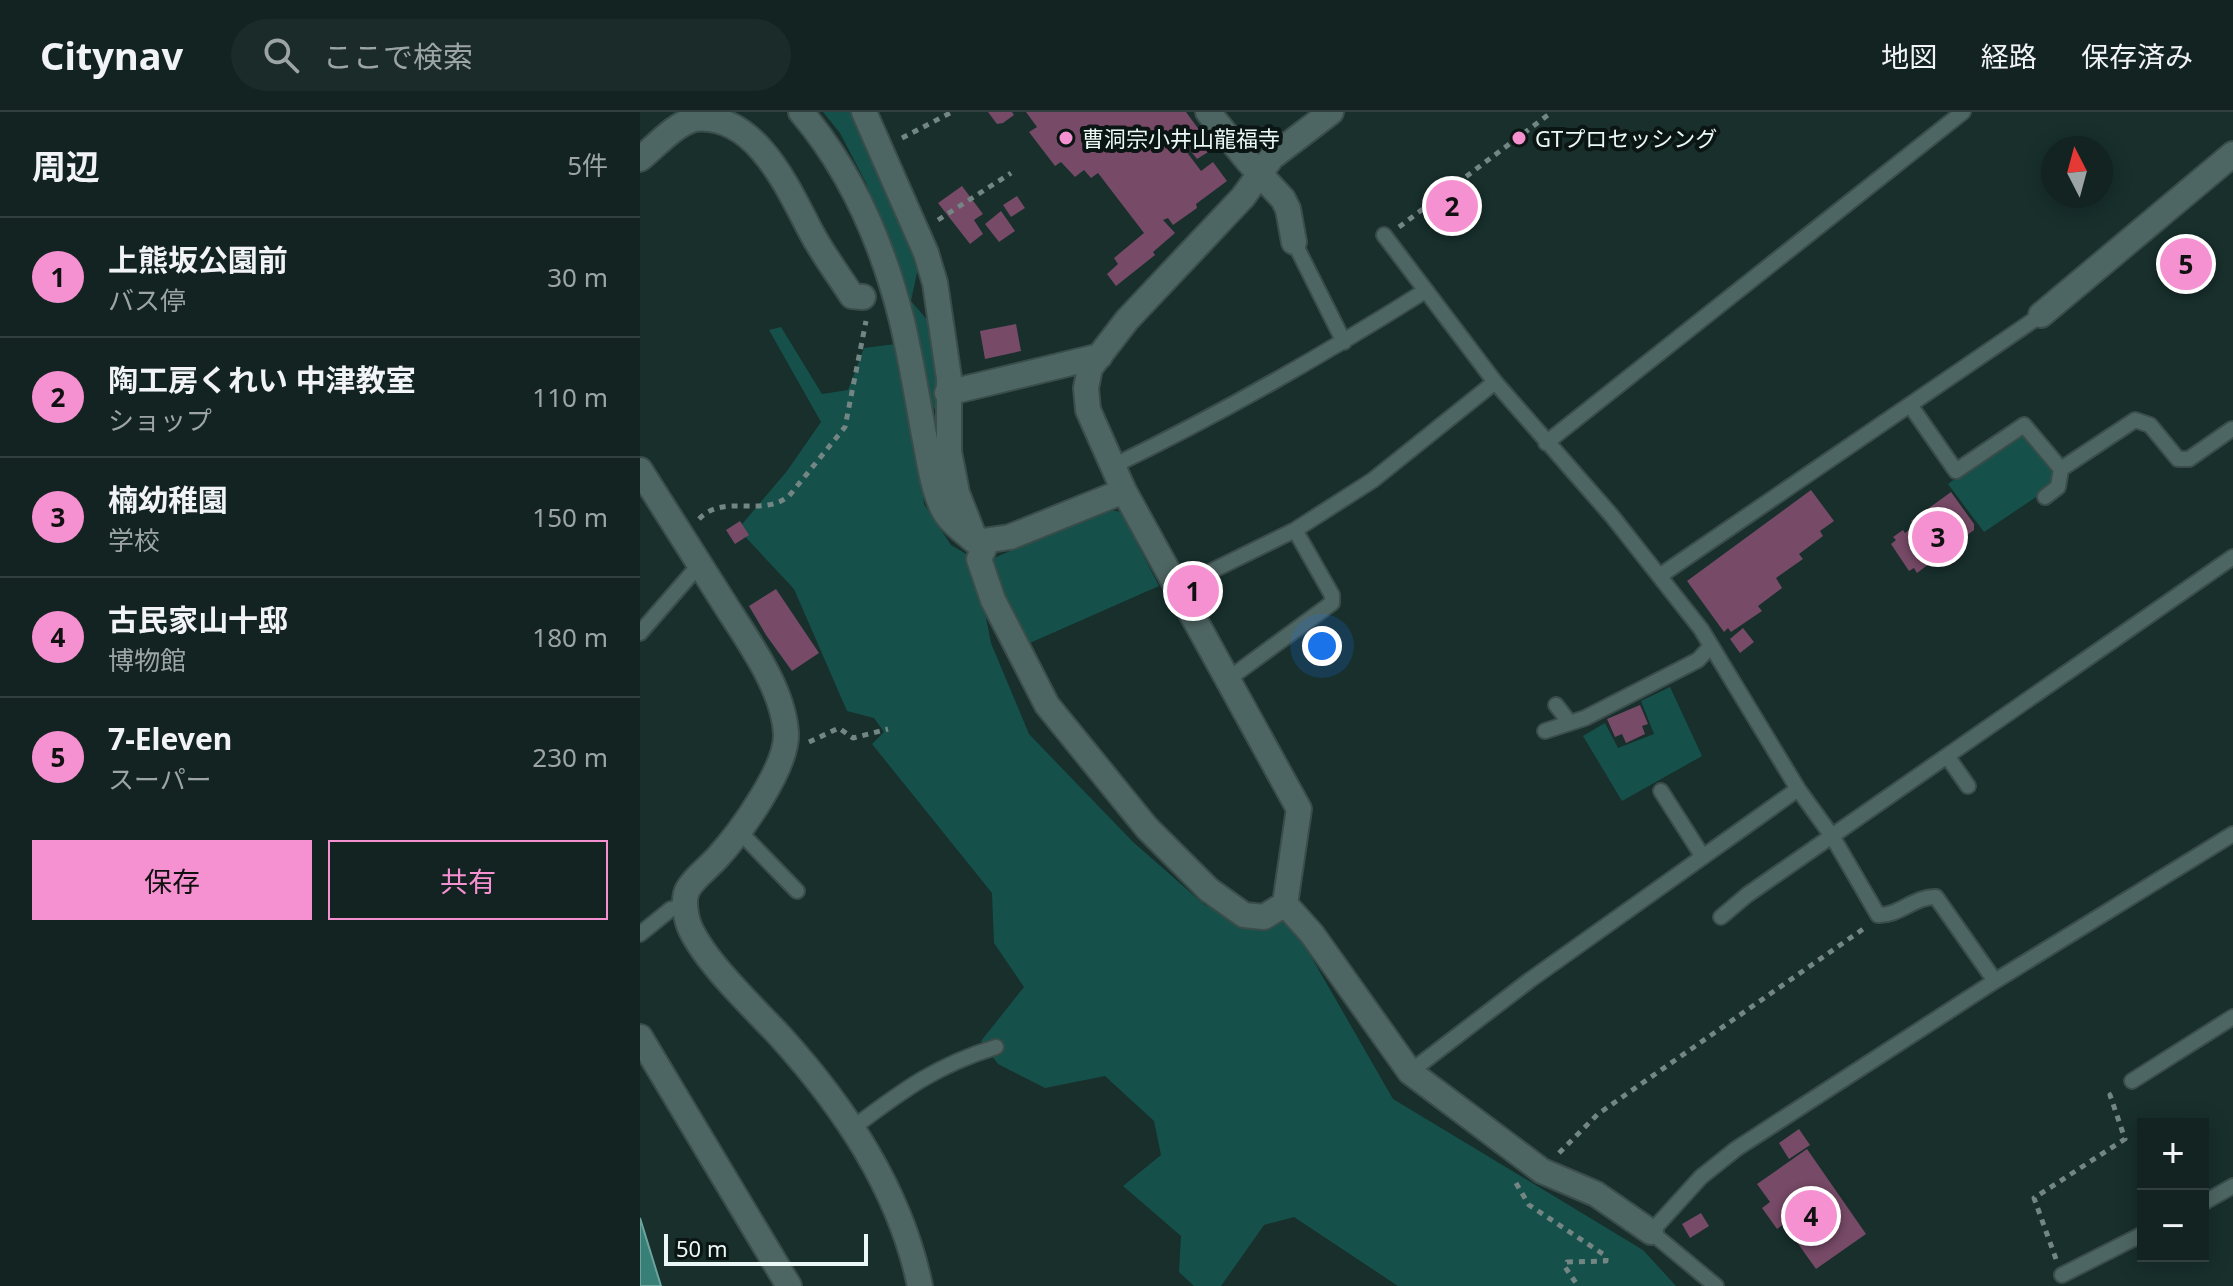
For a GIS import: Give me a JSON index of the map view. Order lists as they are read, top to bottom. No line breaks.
{"places":["曹洞宗小井山龍福寺","GTプロセッシング"],"scale_bar":"50 m","north":"top","page":{"header":"Citynav","search":"ここで検索","nav":["地図","経路","保存済み"],"heading":["周辺","5件"],"pins":["2","5","3","1","4"],"list":[{"mark":"1","name":"上熊坂公園前","note":"バス停","value":"30 m"},{"mark":"2","name":"陶工房くれい 中津教室","note":"ショップ","value":"110 m"},{"mark":"3","name":"楠幼稚園","note":"学校","value":"150 m"},{"mark":"4","name":"古民家山十邸","note":"博物館","value":"180 m"},{"mark":"5","name":"7-Eleven","note":"スーパー","value":"230 m"}],"buttons":["保存","共有"],"map_buttons":["+","−"],"scale":"50 m"}}
